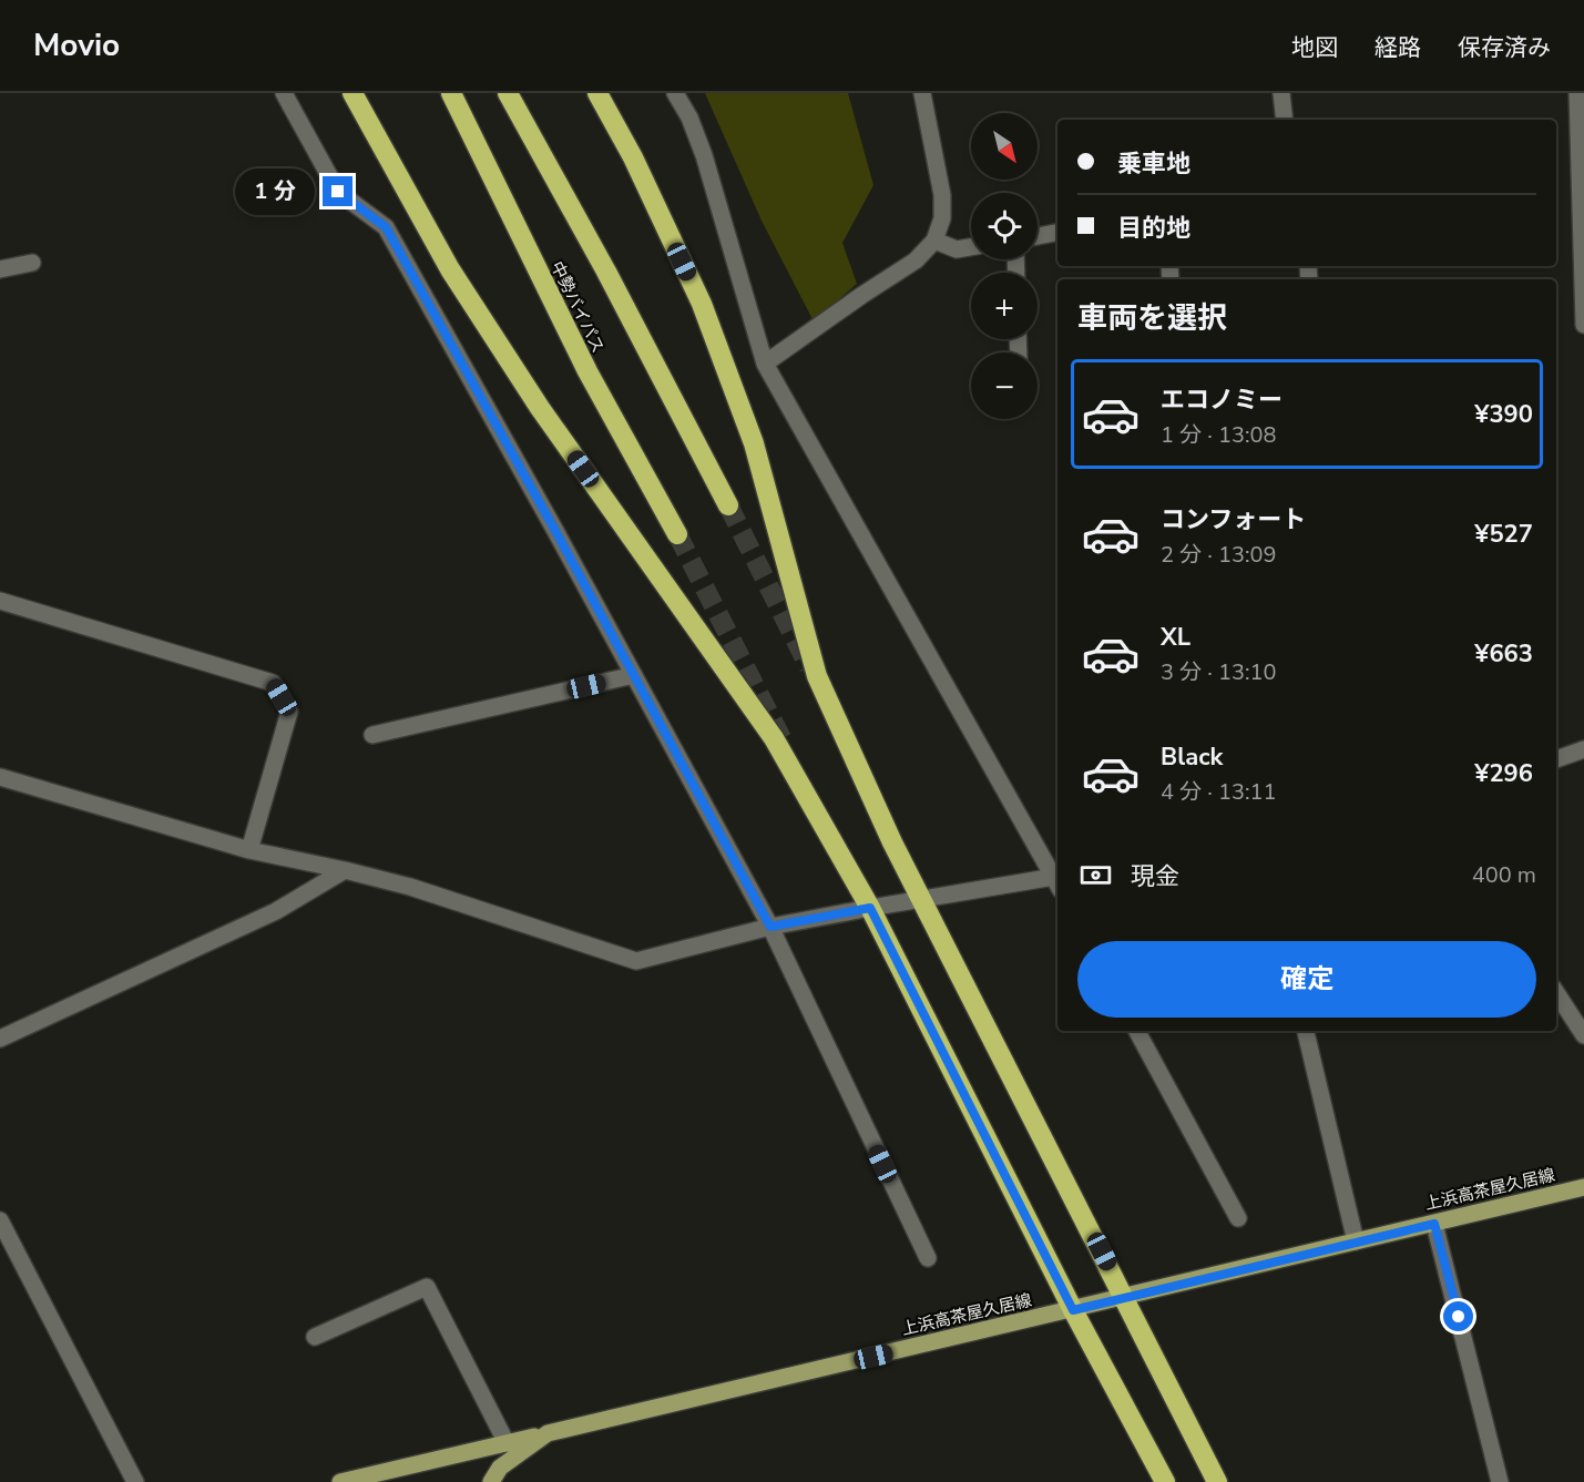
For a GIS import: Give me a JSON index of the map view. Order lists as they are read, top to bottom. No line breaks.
{"streets":{"highway":["中勢バイパス"],"main road":["上浜高茶屋久居線"]},"north":"bottom right","page":{"header":"Movio","nav":["地図","経路","保存済み"],"map_buttons":["+","−"],"banner":["乗車地","目的地"],"bubble":"1 分","heading":"車両を選択","list":[{"name":"エコノミー","note":"1 分 · 13:08","value":"¥390"},{"name":"コンフォート","note":"2 分 · 13:09","value":"¥527"},{"name":"XL","note":"3 分 · 13:10","value":"¥663"},{"name":"Black","note":"4 分 · 13:11","value":"¥296"}],"pay":["現金","400 m"],"buttons":"確定"}}
